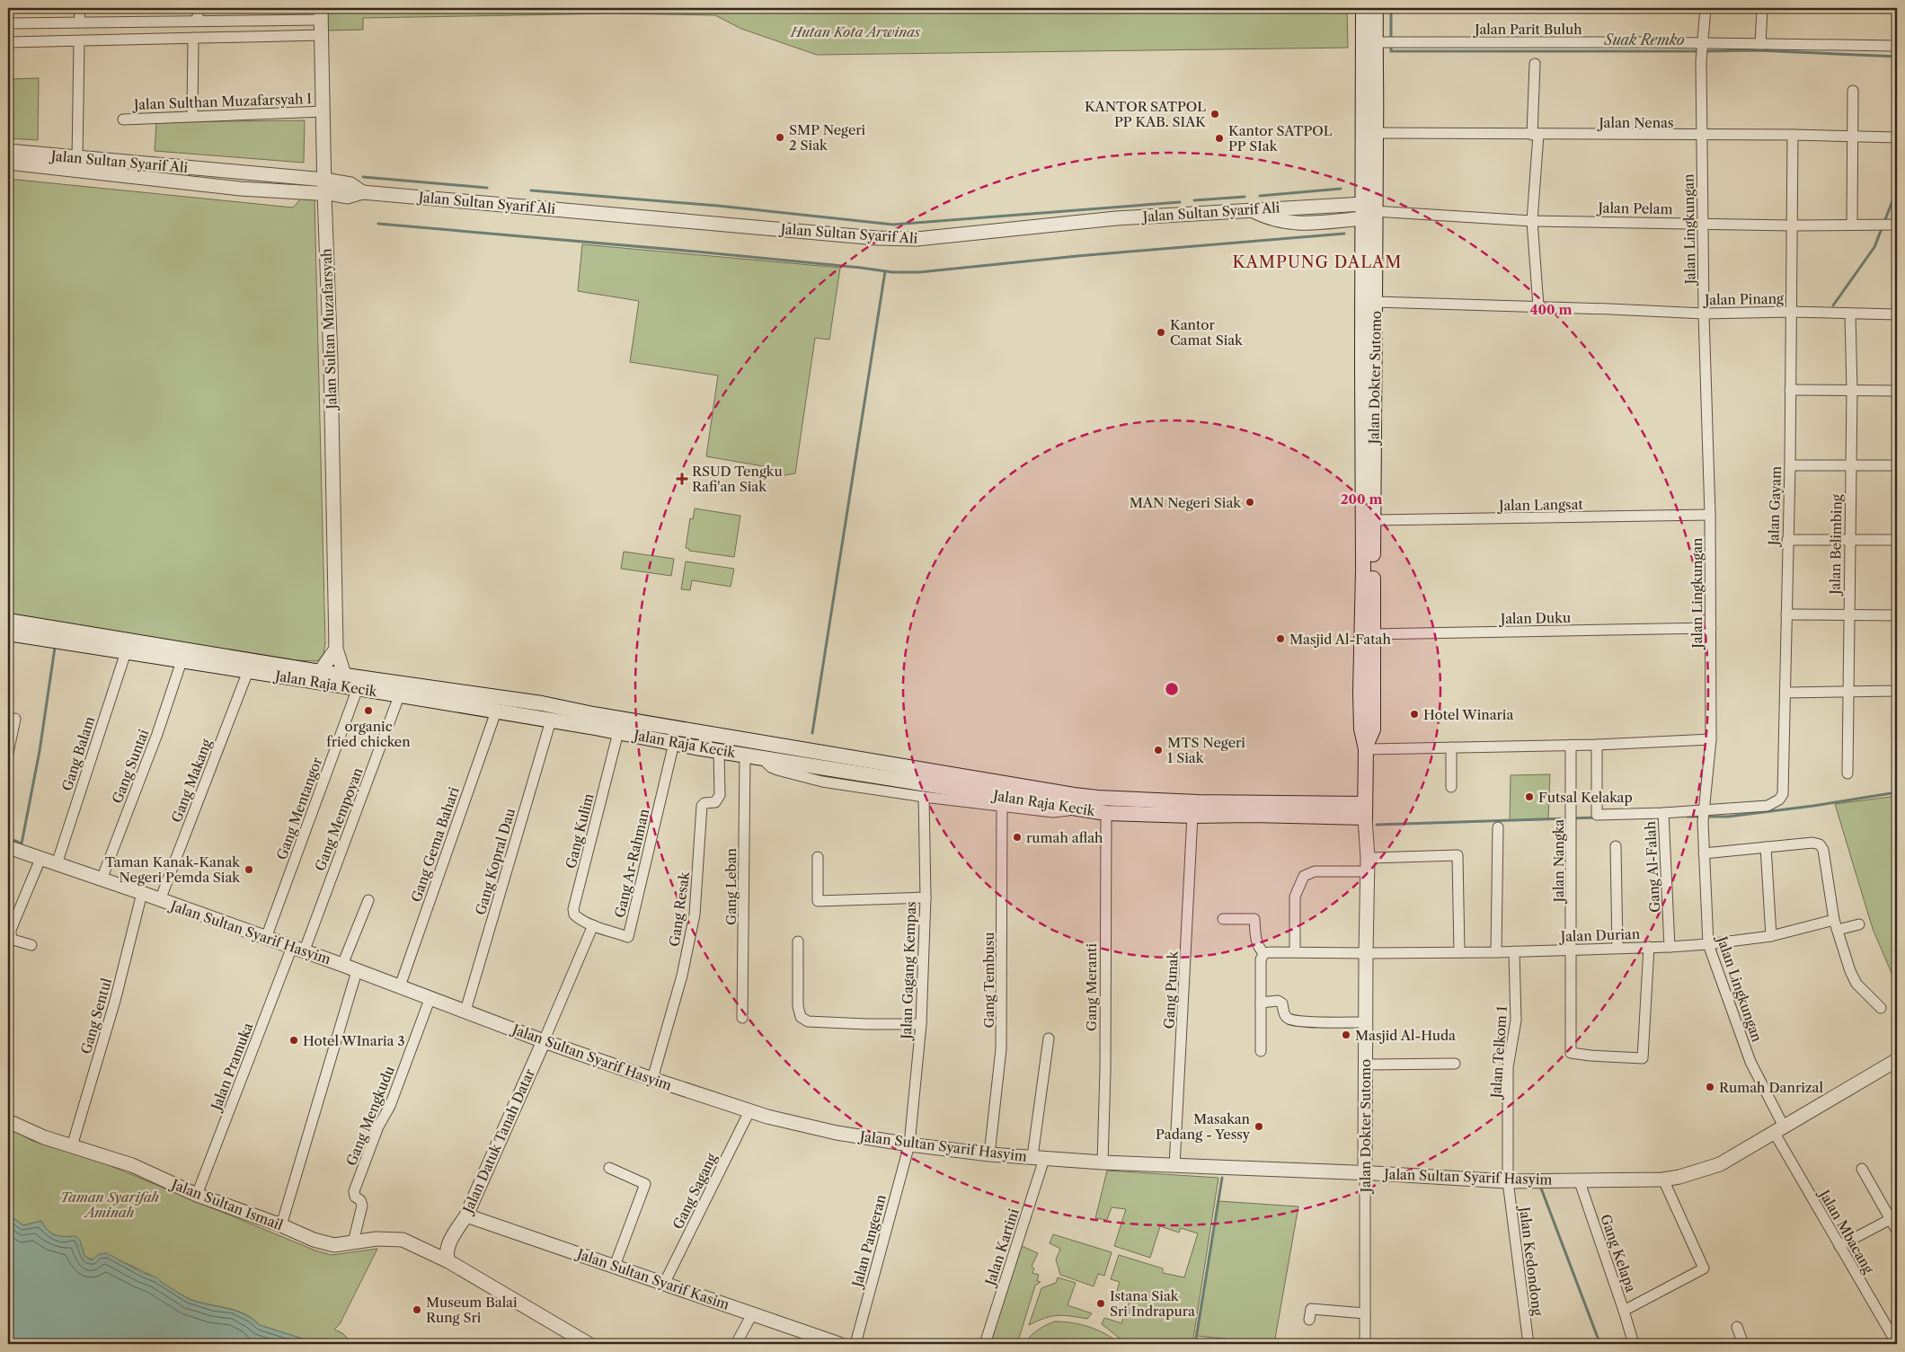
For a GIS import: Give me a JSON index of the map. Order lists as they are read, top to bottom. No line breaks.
{"streets":{"main road":["Jalan Dokter Sutomo","Jalan Raja Kecik"],"street":["Jalan Parit Buluh","Jalan Sulthan Muzafarsyah I","Jalan Nenas","Jalan Sultan Syarif Ali","Jalan Pelam","Jalan Lingkungan","Jalan Pinang","Jalan Sultan Muzafarsyah","Jalan Langsat","Jalan Gayam","Jalan Belimbing","Jalan Duku","Gang Balam","Gang Suntai","Gang Makang","Gang Mentangor","Gang Mempoyan","Gang Kulim","Gang Gema Bahari","Jalan Nangka","Gang Kopral Dau","Gang Ar-Rahman","Gang Al-Falah","Gang Leban","Gang Resak","Jalan Sultan Syarif Hasyim","Jalan Durian","Jalan Gagang Kempas","Gang Tembusu","Gang Meranti","Gang Punak","Gang Sentul","Jalan Telkom 1","Jalan Pramuka","Gang Mengkudu","Jalan Datuk Tanah Datar","Gang Sagang","Jalan Sultan Ismail","Jalan Mbacang","Jalan Pangeran","Jalan Kartini","Gang Kelapa","Jalan Kedondong","Jalan Sultan Syarif Kasim"]},"crossings":[["Jalan Parit Buluh","Jalan Lingkungan"],["Jalan Parit Buluh","Jalan Dokter Sutomo"],["Jalan Sulthan Muzafarsyah I","Jalan Sultan Muzafarsyah"],["Jalan Nenas","Jalan Lingkungan"],["Jalan Nenas","Jalan Dokter Sutomo"],["Jalan Nenas","Jalan Gayam"],["Jalan Sultan Syarif Ali","Jalan Pelam"],["Jalan Sultan Syarif Ali","Jalan Sultan Muzafarsyah"],["Jalan Sultan Syarif Ali","Jalan Dokter Sutomo"],["Jalan Pelam","Jalan Lingkungan"],["Jalan Pelam","Jalan Dokter Sutomo"],["Jalan Pelam","Jalan Gayam"],["Jalan Lingkungan","Jalan Pinang"],["Jalan Lingkungan","Jalan Langsat"],["Jalan Lingkungan","Jalan Gayam"],["Jalan Lingkungan","Jalan Duku"],["Jalan Lingkungan","Jalan Sultan Syarif Hasyim"],["Jalan Lingkungan","Jalan Durian"],["Jalan Lingkungan","Jalan Mbacang"],["Jalan Pinang","Jalan Dokter Sutomo"],["Jalan Pinang","Jalan Gayam"],["Jalan Pinang","Jalan Belimbing"],["Jalan Sultan Muzafarsyah","Jalan Raja Kecik"],["Jalan Dokter Sutomo","Jalan Langsat"],["Jalan Dokter Sutomo","Jalan Duku"],["Jalan Dokter Sutomo","Jalan Raja Kecik"],["Jalan Dokter Sutomo","Jalan Sultan Syarif Hasyim"],["Jalan Dokter Sutomo","Jalan Durian"],["Jalan Raja Kecik","Gang Balam"],["Jalan Raja Kecik","Gang Suntai"],["Jalan Raja Kecik","Gang Makang"],["Jalan Raja Kecik","Gang Mentangor"],["Jalan Raja Kecik","Gang Mempoyan"],["Jalan Raja Kecik","Gang Kulim"],["Jalan Raja Kecik","Gang Gema Bahari"],["Jalan Raja Kecik","Gang Kopral Dau"],["Jalan Raja Kecik","Gang Ar-Rahman"],["Jalan Raja Kecik","Gang Leban"],["Jalan Raja Kecik","Gang Resak"],["Jalan Raja Kecik","Gang Meranti"],["Jalan Raja Kecik","Gang Punak"],["Gang Balam","Jalan Sultan Syarif Hasyim"],["Gang Suntai","Jalan Sultan Syarif Hasyim"],["Gang Makang","Jalan Sultan Syarif Hasyim"],["Gang Mentangor","Jalan Sultan Syarif Hasyim"],["Gang Mempoyan","Jalan Sultan Syarif Hasyim"],["Gang Mempoyan","Jalan Pramuka"],["Gang Kulim","Gang Ar-Rahman"],["Gang Gema Bahari","Jalan Sultan Syarif Hasyim"],["Jalan Nangka","Jalan Durian"],["Gang Kopral Dau","Jalan Sultan Syarif Hasyim"],["Gang Al-Falah","Jalan Durian"],["Gang Resak","Jalan Sultan Syarif Hasyim"],["Jalan Sultan Syarif Hasyim","Jalan Gagang Kempas"],["Jalan Sultan Syarif Hasyim","Gang Tembusu"],["Jalan Sultan Syarif Hasyim","Gang Meranti"],["Jalan Sultan Syarif Hasyim","Gang Punak"],["Jalan Sultan Syarif Hasyim","Gang Sentul"],["Jalan Sultan Syarif Hasyim","Jalan Telkom 1"],["Jalan Sultan Syarif Hasyim","Jalan Pramuka"],["Jalan Sultan Syarif Hasyim","Gang Mengkudu"],["Jalan Sultan Syarif Hasyim","Jalan Datuk Tanah Datar"],["Jalan Sultan Syarif Hasyim","Gang Sagang"],["Jalan Sultan Syarif Hasyim","Jalan Mbacang"],["Jalan Sultan Syarif Hasyim","Jalan Pangeran"],["Jalan Sultan Syarif Hasyim","Jalan Kartini"],["Jalan Sultan Syarif Hasyim","Gang Kelapa"],["Jalan Sultan Syarif Hasyim","Jalan Kedondong"],["Jalan Durian","Jalan Telkom 1"],["Jalan Gagang Kempas","Jalan Pangeran"],["Gang Sentul","Jalan Sultan Ismail"],["Jalan Telkom 1","Jalan Kedondong"],["Jalan Pramuka","Jalan Sultan Ismail"],["Gang Mengkudu","Jalan Sultan Ismail"],["Jalan Datuk Tanah Datar","Jalan Sultan Syarif Kasim"],["Gang Sagang","Jalan Sultan Syarif Kasim"]],"districts":["KAMPUNG DALAM"],"water":["Suak Remko"],"parks":["Hutan Kota Arwinas","Taman Syarifah Aminah"],"places":{"other":["KANTOR SATPOL PP KAB. SIAK","SMP Negeri 2 Siak","Kantor SATPOL PP SIak","Kantor Camat Siak","MAN Negeri Siak","Masjid Al-Fatah","organic fried chicken","Hotel Winaria","MTS Negeri 1 Siak","Futsal Kelakap","rumah aflah","Taman Kanak-Kanak Negeri Pemda Siak","Masjid Al-Huda","Hotel WInaria 3","Rumah Danrizal","Masakan Padang - Yessy","Istana Siak Sri Indrapura","Museum Balai Rung Sri"],"health":["RSUD Tengku Rafi'an Siak"]},"rings":["400 m","200 m"]}
